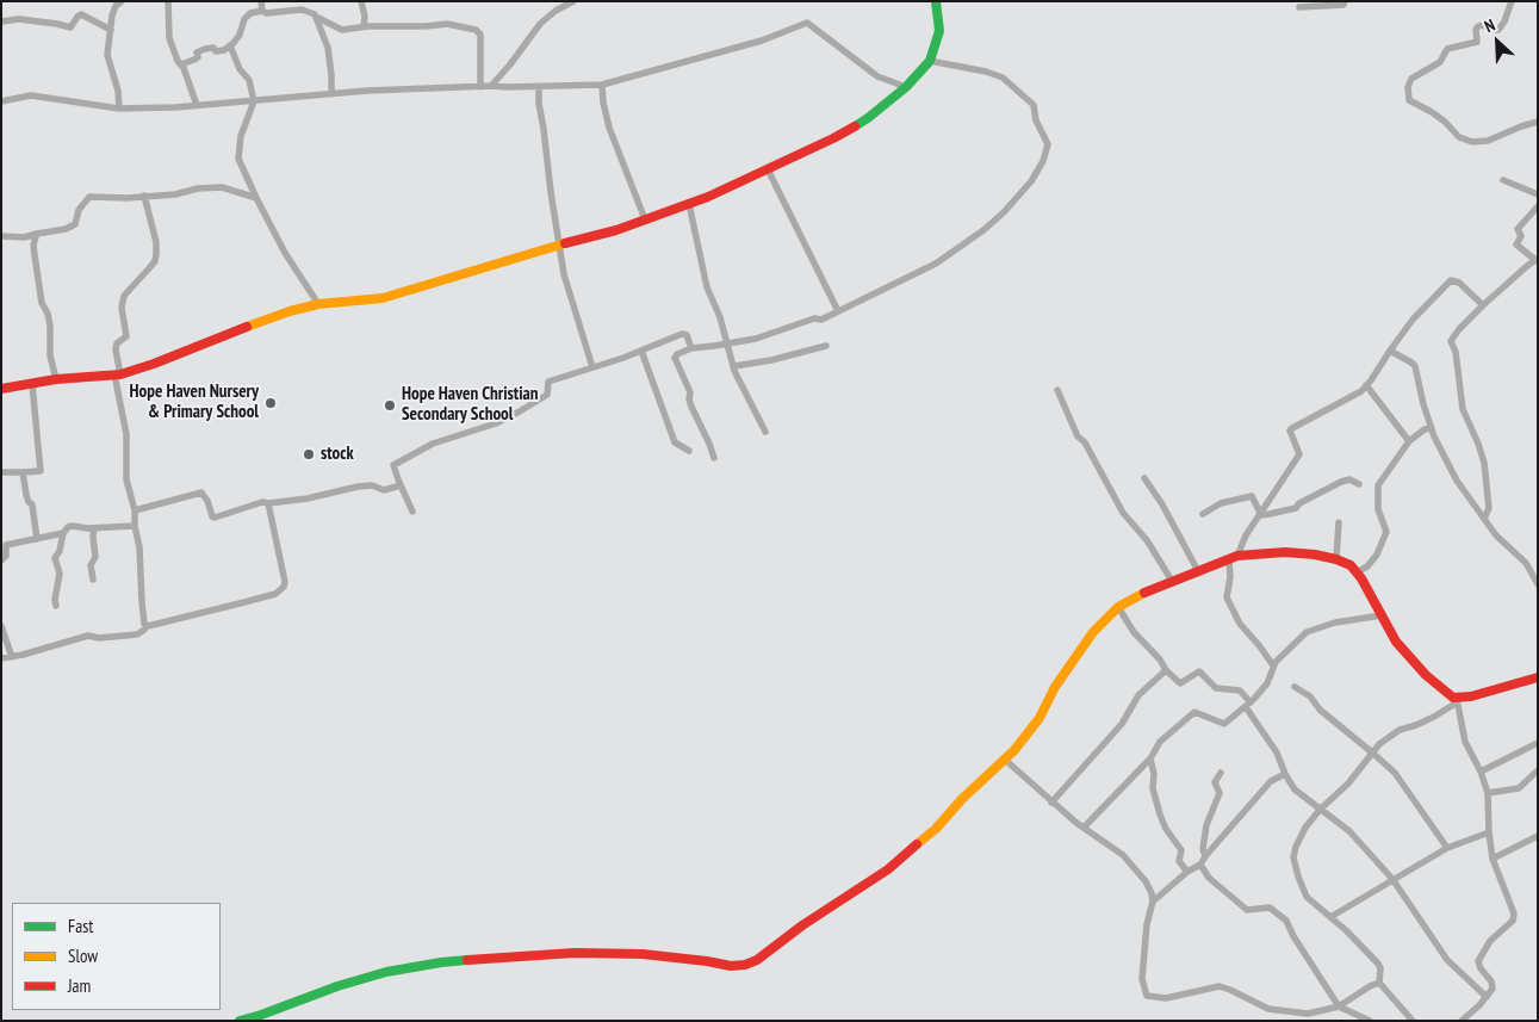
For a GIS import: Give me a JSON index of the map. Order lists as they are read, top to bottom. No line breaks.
{"places":["Hope Haven Nursery & Primary School","Hope Haven Christian Secondary School","stock"],"legend":["Fast","Slow","Jam"],"north":"top left"}
